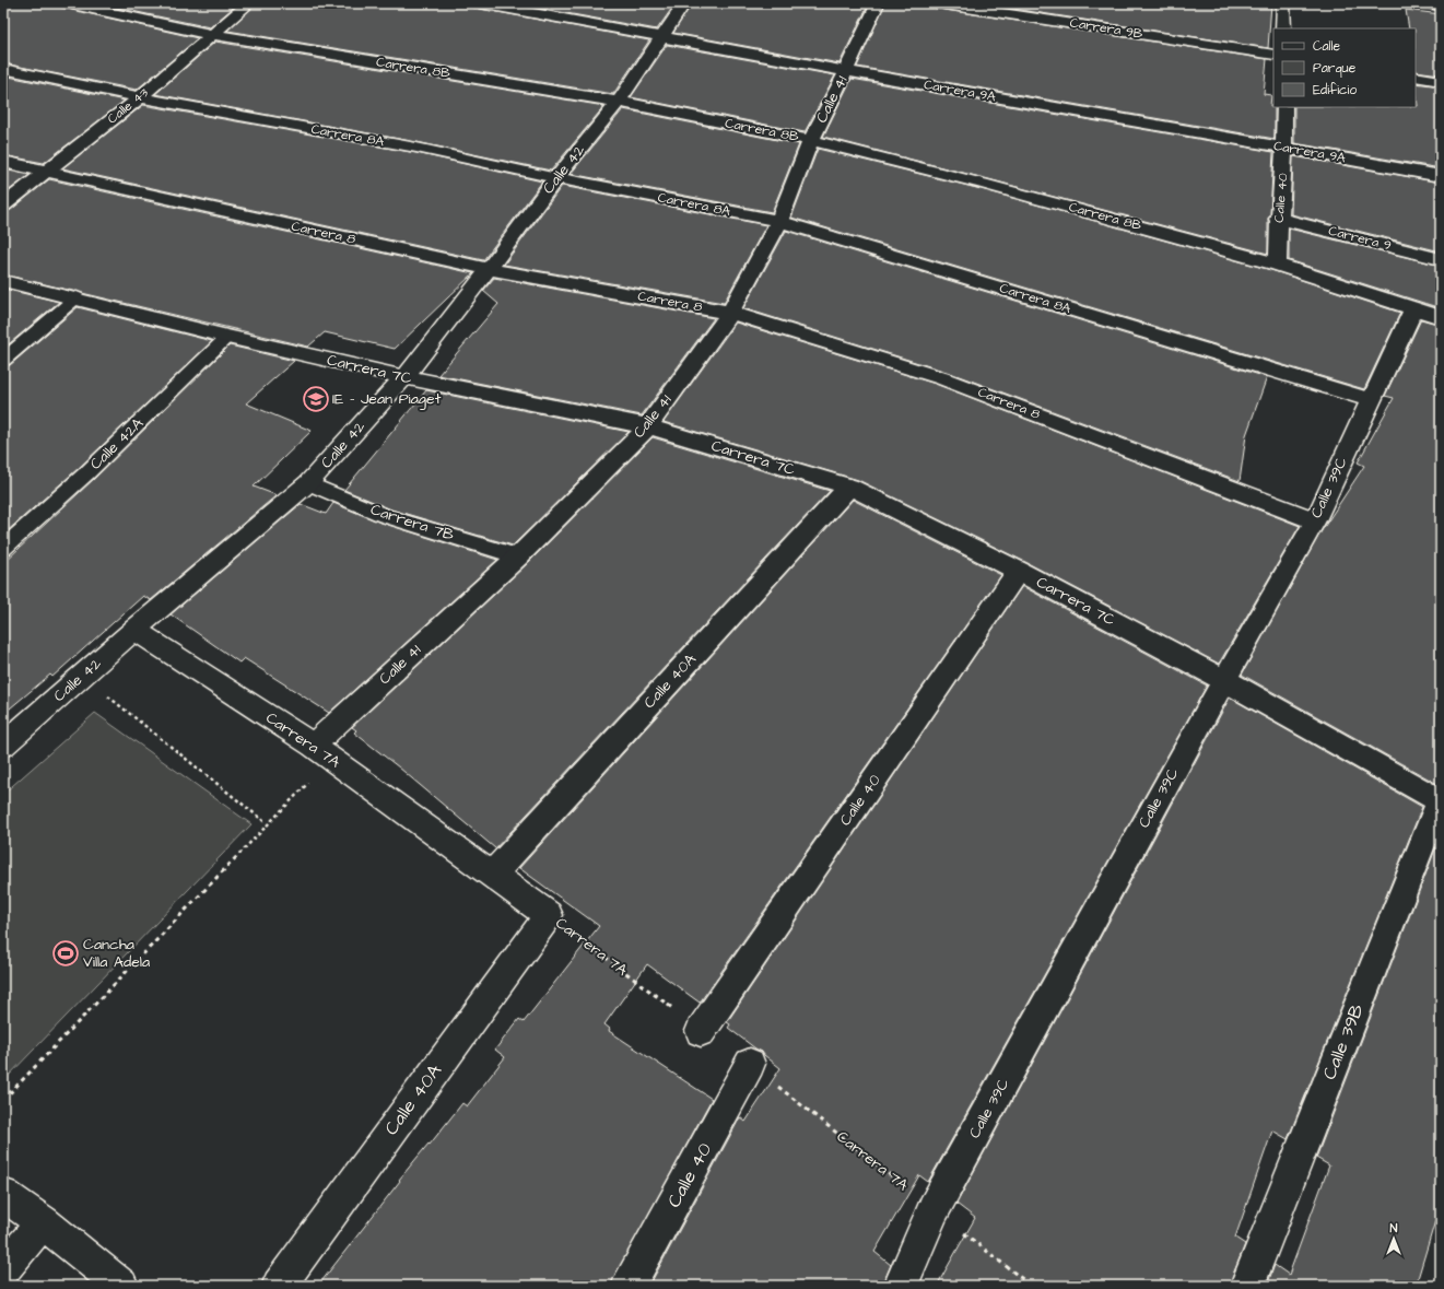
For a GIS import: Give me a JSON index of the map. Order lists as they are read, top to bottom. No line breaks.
{"streets":{"street":["Carrera 9B","Carrera 8B","Carrera 9A","Calle 41","Calle 43","Carrera 8A","Calle 42","Calle 40","Carrera 8","Carrera 9","Carrera 7C","Calle 39C","Calle 40A","Carrera 7A","Calle 39B"],"lane":["Calle 42A","Carrera 7B"]},"crossings":[["Carrera 8B","Calle 41"],["Carrera 8B","Calle 43"],["Carrera 8B","Calle 42"],["Carrera 8B","Calle 40"],["Carrera 8B","Calle 39C"],["Carrera 9A","Calle 41"],["Carrera 9A","Calle 42"],["Carrera 9A","Calle 40"],["Calle 41","Carrera 8A"],["Calle 41","Carrera 8"],["Calle 41","Carrera 7C"],["Calle 41","Carrera 7B"],["Calle 41","Carrera 7A"],["Calle 43","Carrera 8A"],["Calle 43","Carrera 8"],["Carrera 8A","Calle 42"],["Carrera 8A","Calle 39C"],["Calle 42","Carrera 8"],["Calle 42","Carrera 7C"],["Calle 42","Carrera 7B"],["Calle 42","Carrera 7A"],["Calle 40","Carrera 9"],["Calle 40","Carrera 7C"],["Calle 40","Carrera 7A"],["Carrera 8","Calle 39C"],["Carrera 7C","Calle 42A"],["Carrera 7C","Calle 39C"],["Carrera 7C","Calle 40A"],["Carrera 7C","Calle 39B"],["Calle 39C","Carrera 7A"],["Calle 40A","Carrera 7A"]],"places":{"school or university":["IE - Jean Piaget"],"sports":["Cancha Villa Adela"]},"legend":["Calle","Parque","Edificio"],"north":"top"}
